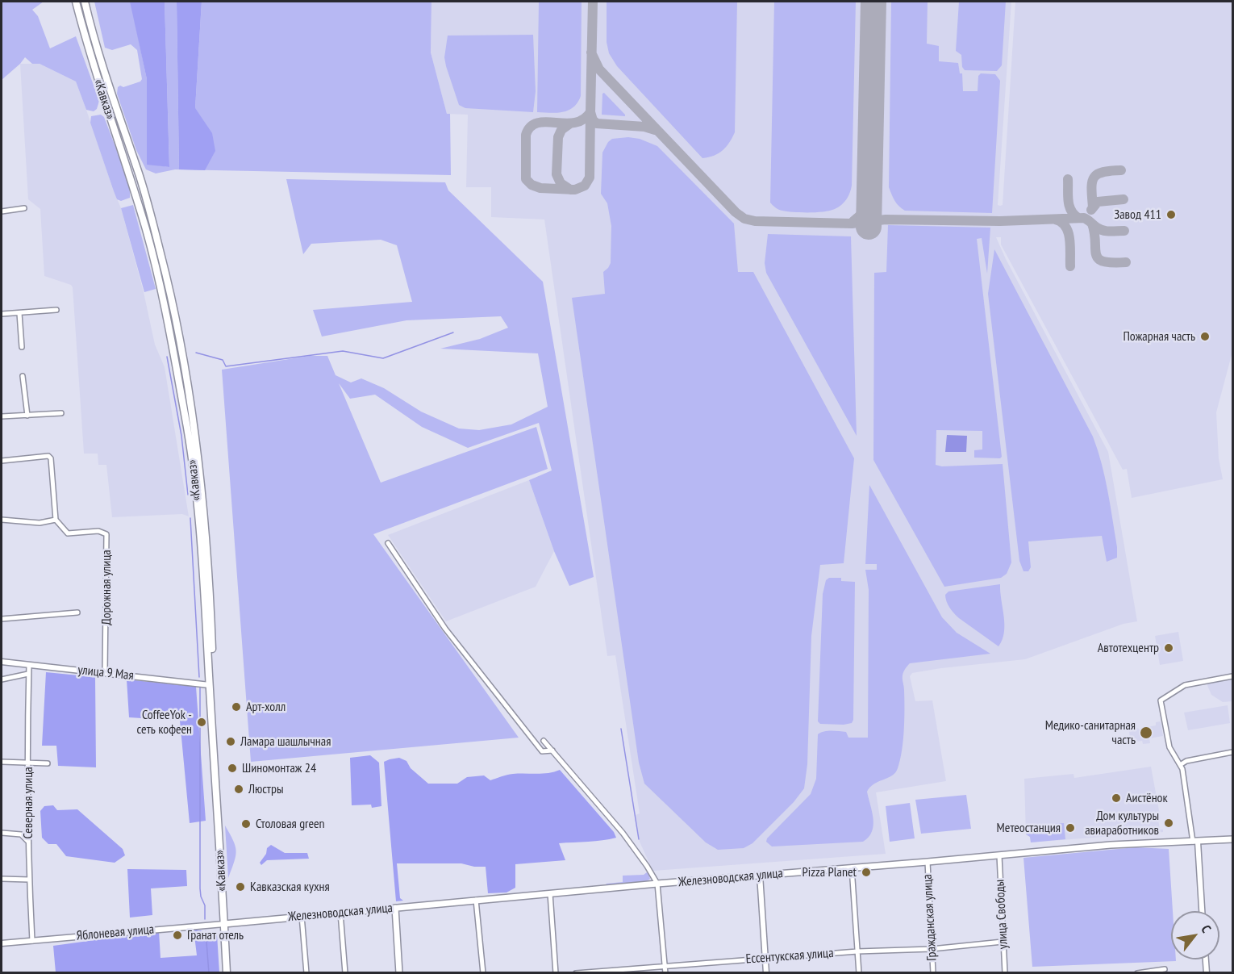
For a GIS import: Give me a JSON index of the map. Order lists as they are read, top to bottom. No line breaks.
{"streets":{"highway":["«Кавказ»"],"main road":["Железноводская улица"],"street":["Дорожная улица","улица 9 Мая","Северная улица","улица Свободы","Гражданская улица","Яблоневая улица","Ессентукская улица"]},"crossings":[["«Кавказ»","улица 9 Мая"],["«Кавказ»","Железноводская улица"],["«Кавказ»","Яблоневая улица"],["Дорожная улица","улица 9 Мая"],["улица 9 Мая","Северная улица"],["Северная улица","Яблоневая улица"],["Железноводская улица","улица Свободы"],["Железноводская улица","Гражданская улица"],["Железноводская улица","Яблоневая улица"],["улица Свободы","Ессентукская улица"],["Гражданская улица","Ессентукская улица"]],"places":["Завод 411","Пожарная часть","Автотехцентр","Арт-холл","CoffeeYok - сеть кофеен","Медико-санитарная часть","Ламара шашлычная","Шиномонтаж 24","Люстры","Аистёнок","Дом культуры авиаработников","Столовая green","Метеостанция","Pizza Planet","Кавказская кухня","Гранат отель"],"north":"top right"}
